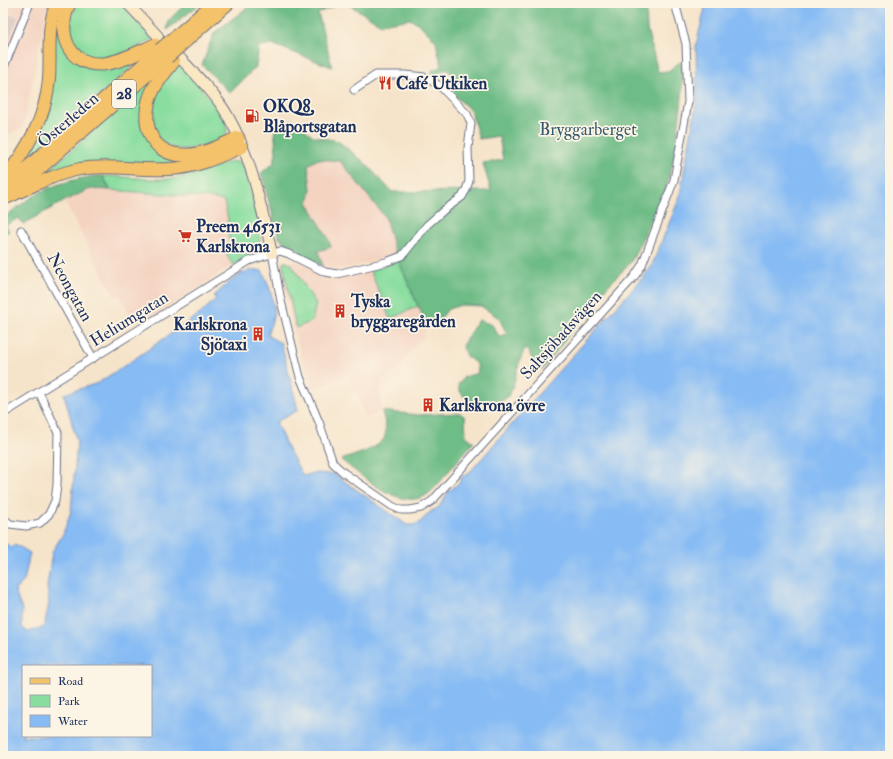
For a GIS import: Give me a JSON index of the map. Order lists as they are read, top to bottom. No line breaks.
{"streets":{"highway":["28","Österleden"],"street":["Neongatan","Heliumgatan","Saltsjöbadsvägen"]},"crossings":[["Neongatan","Heliumgatan"],["Heliumgatan","Saltsjöbadsvägen"]],"parks":["Bryggarberget"],"places":{"restaurant":["Café Utkiken"],"fuel station":["OKQ8, Blåportsgatan"],"supermarket":["Preem 46531 Karlskrona"],"building":["Tyska bryggaregården","Karlskrona Sjötaxi","Karlskrona övre"]},"legend":["Road","Park","Water"]}
